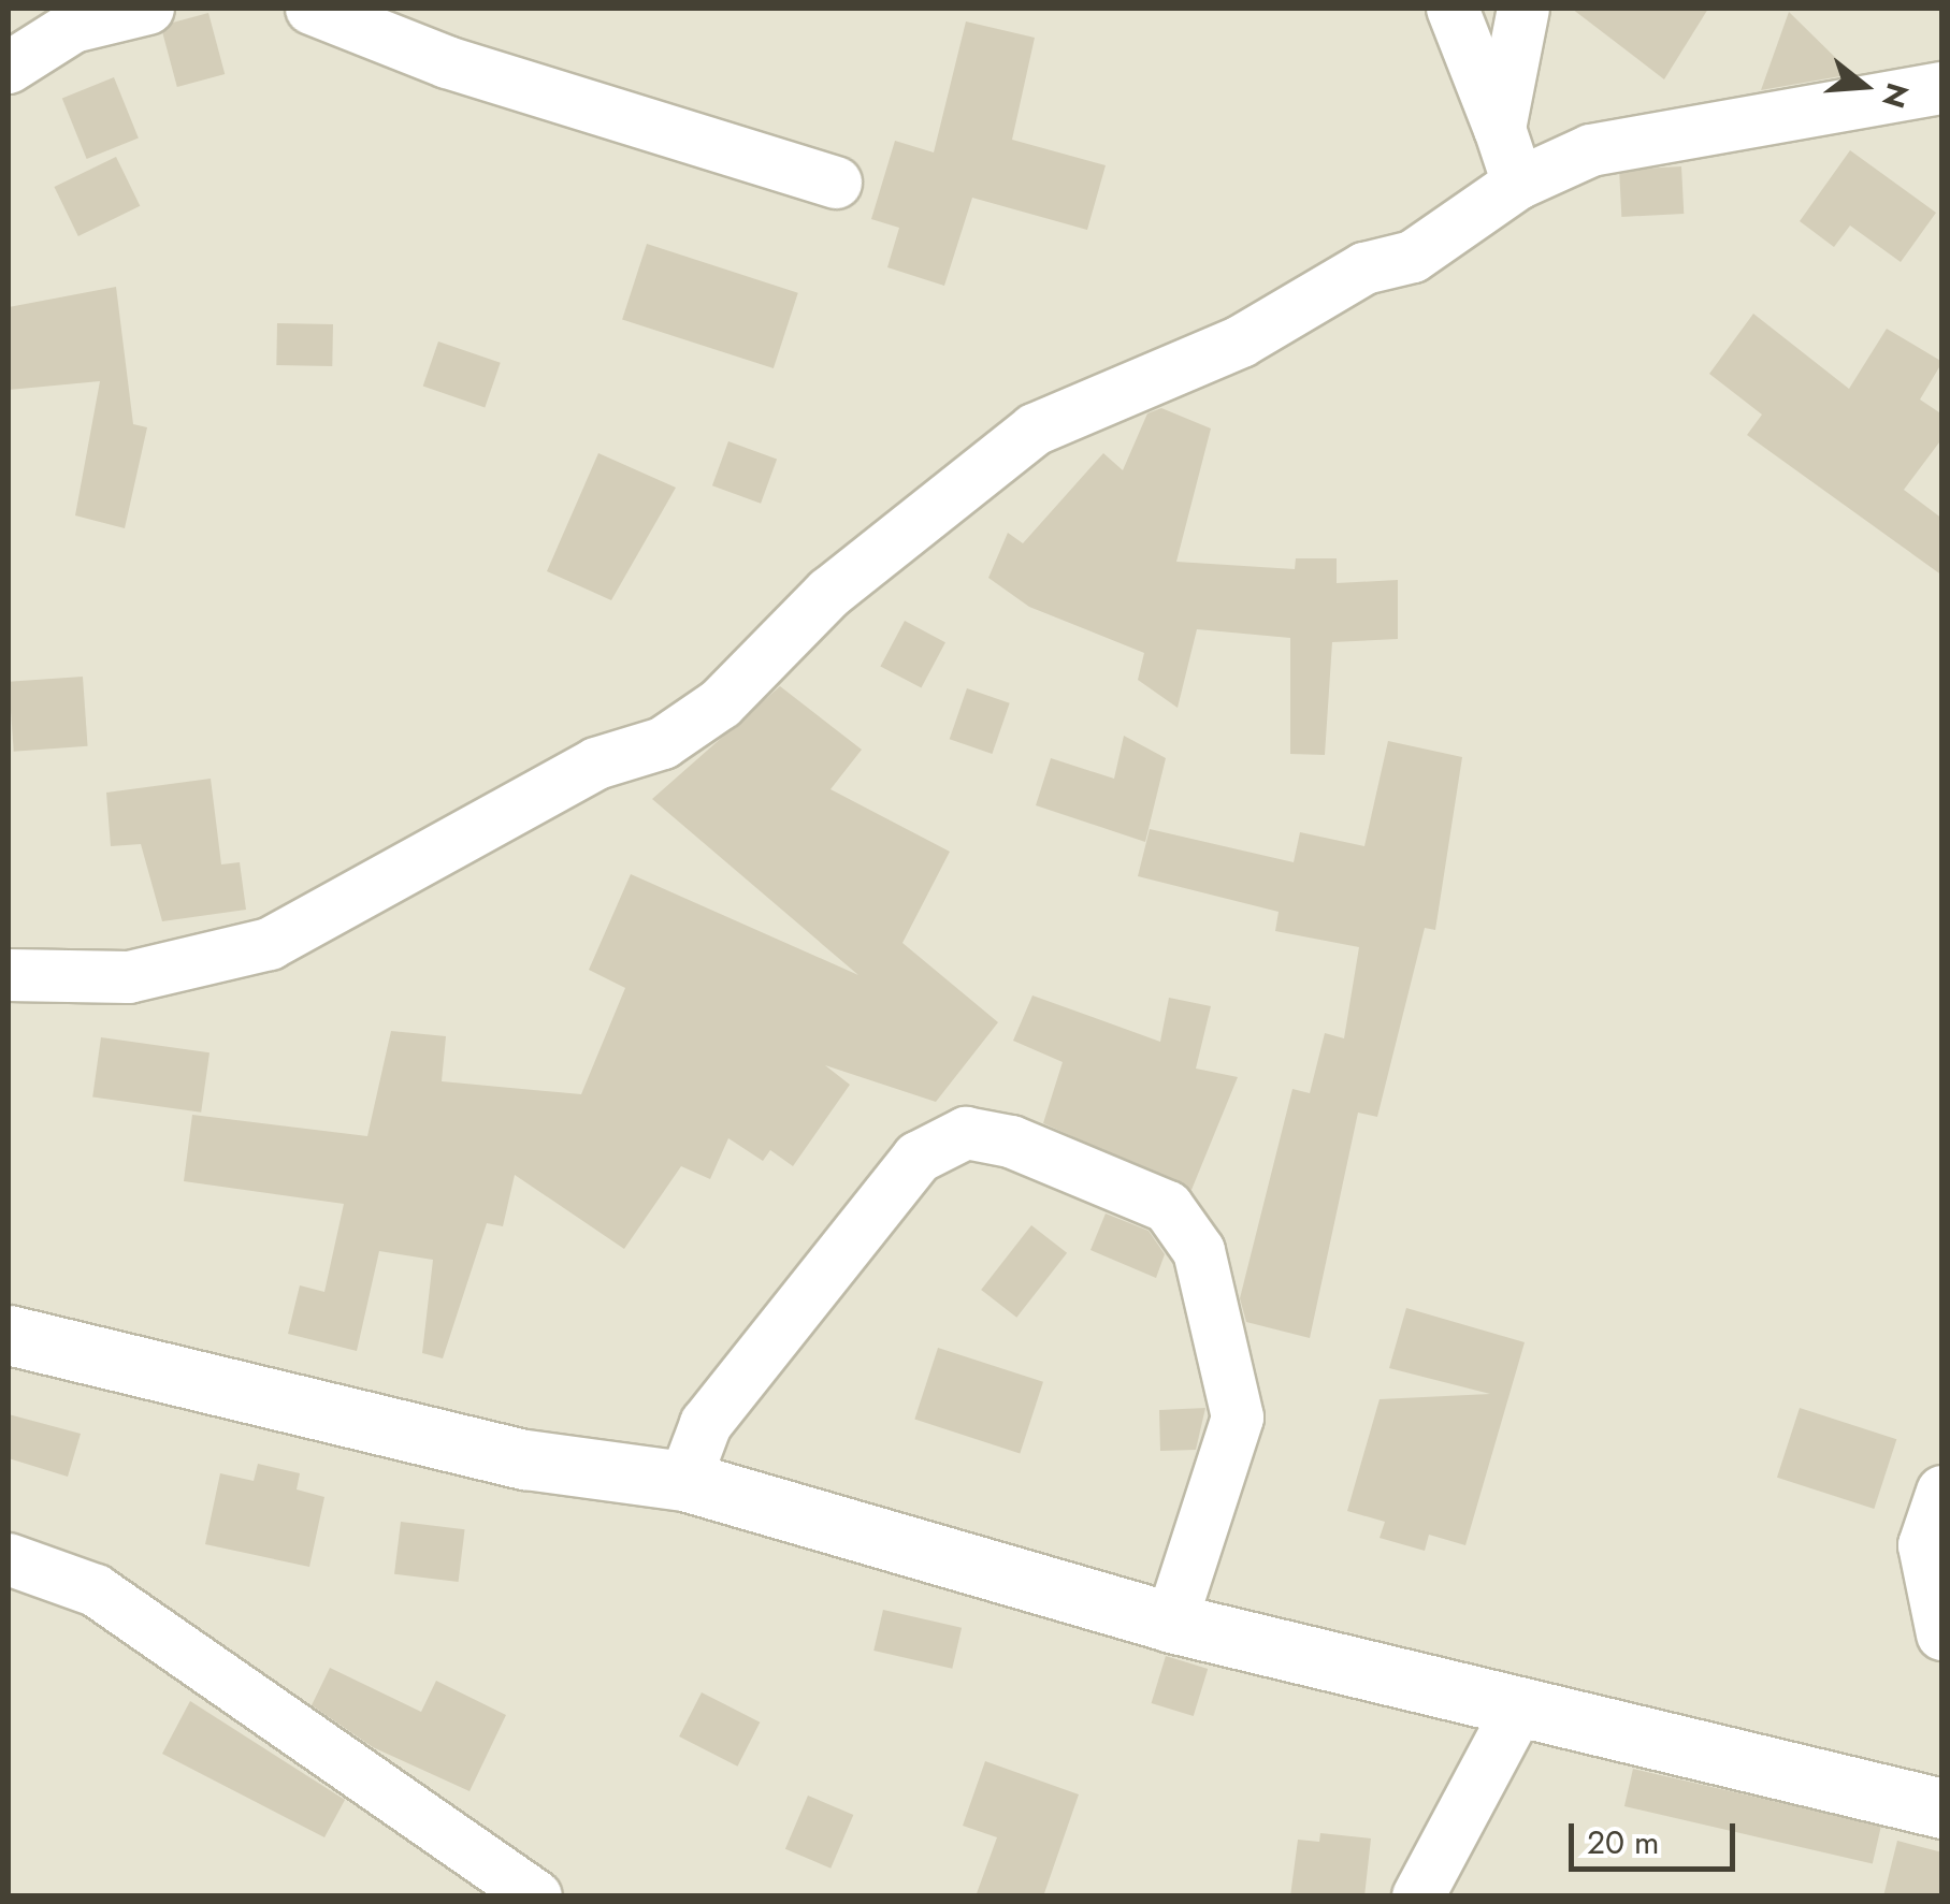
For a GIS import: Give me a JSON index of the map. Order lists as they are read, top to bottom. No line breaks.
{"scale_bar":"20 m","north":"right"}
